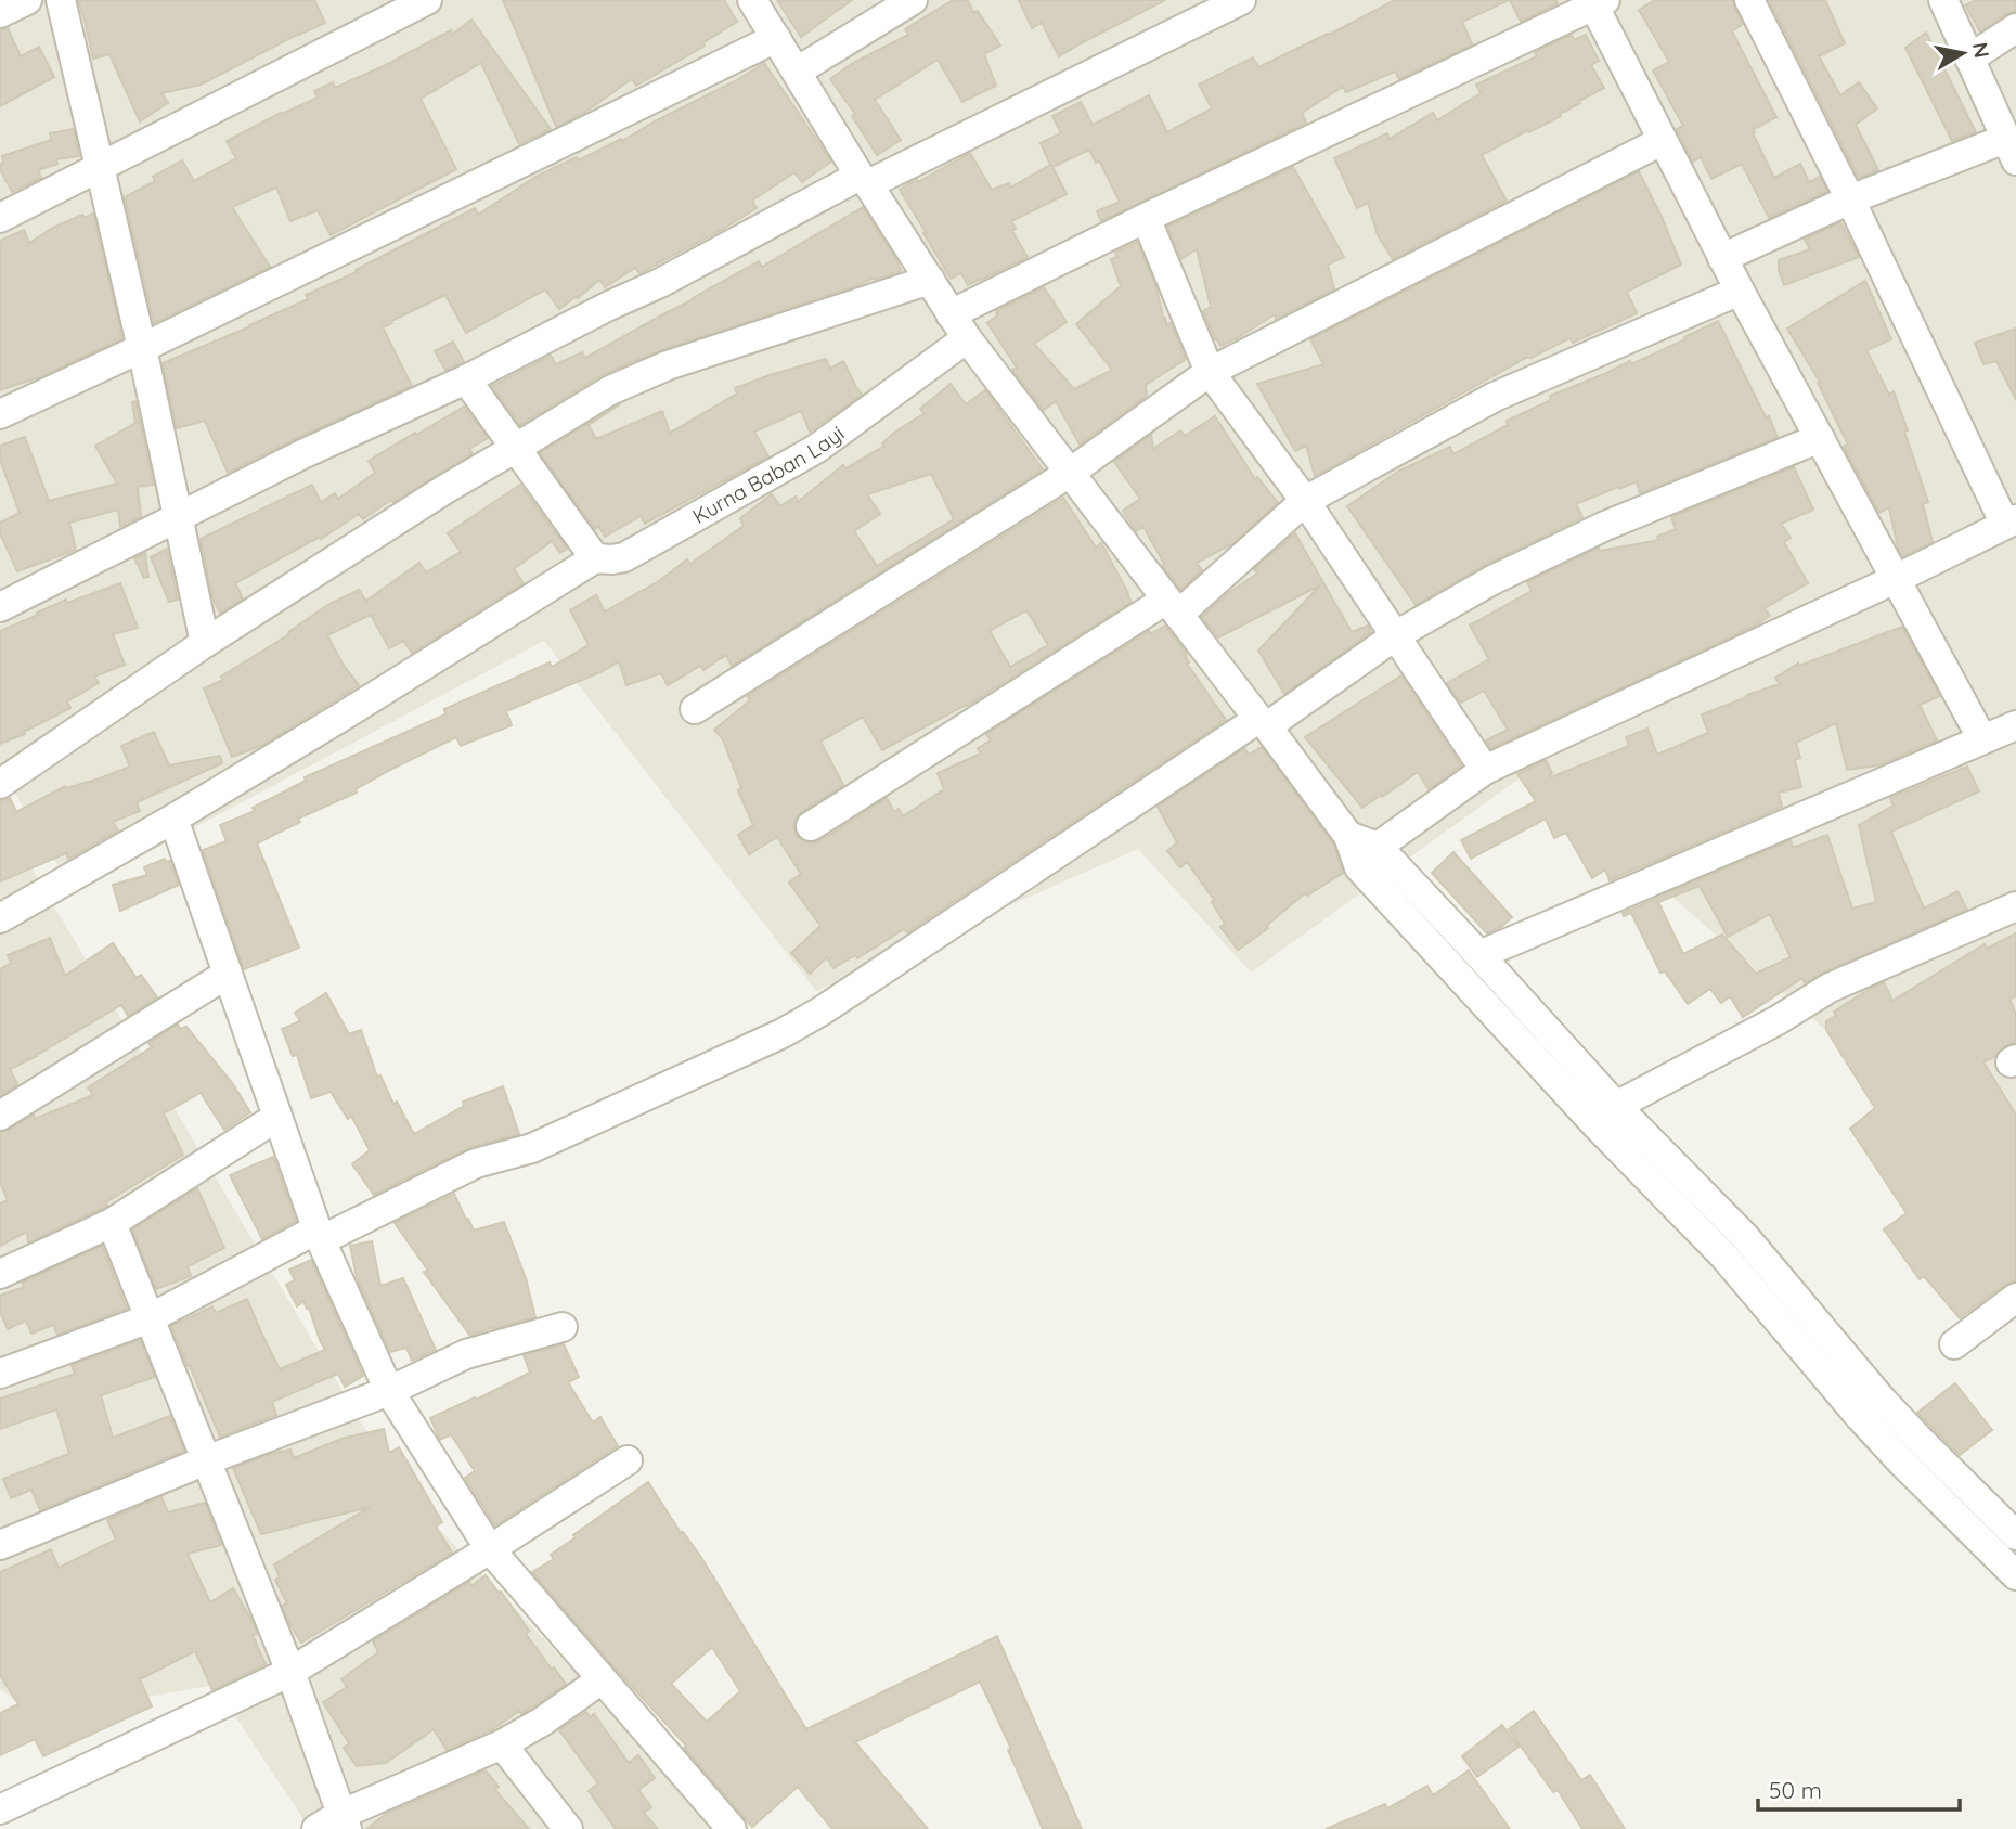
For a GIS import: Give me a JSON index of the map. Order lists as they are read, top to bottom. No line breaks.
{"streets":{"street":["Kurna Baban Layi"]},"scale_bar":"50 m","north":"right"}
